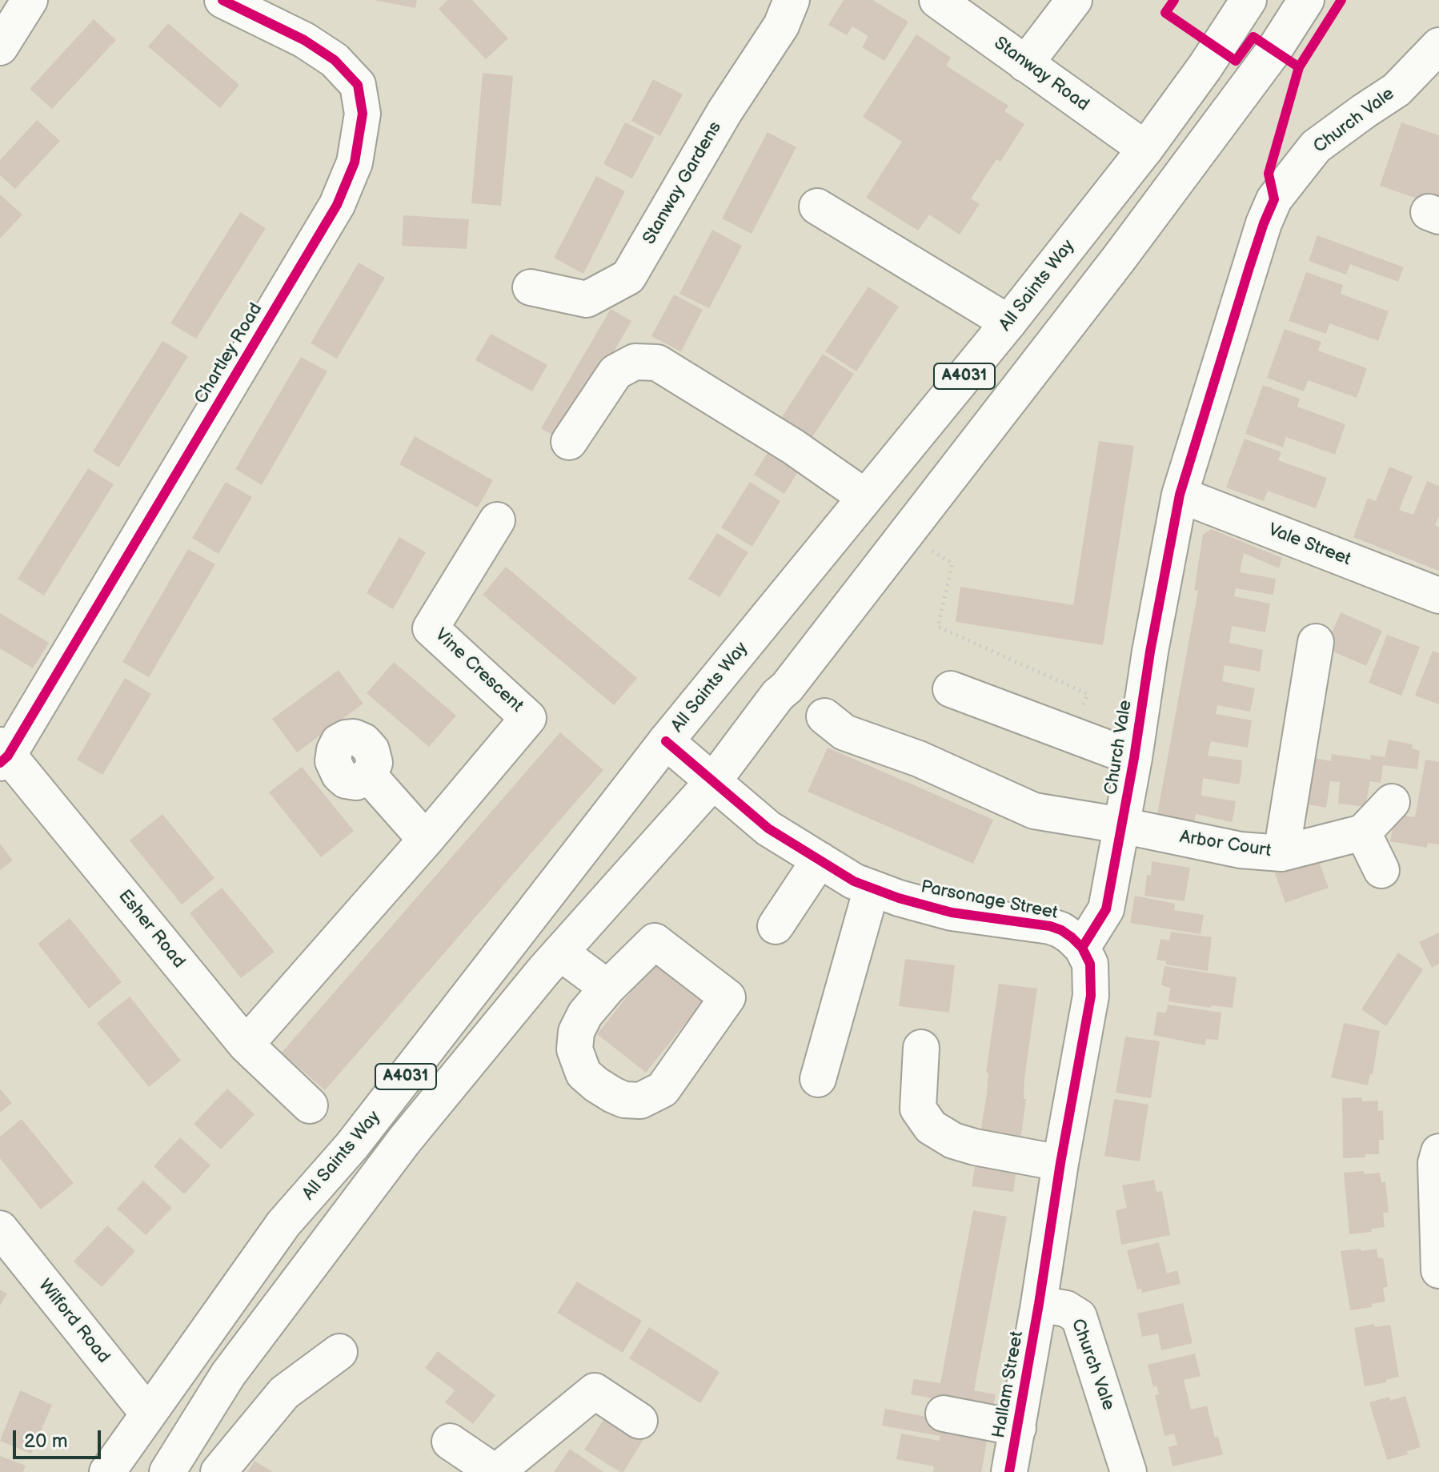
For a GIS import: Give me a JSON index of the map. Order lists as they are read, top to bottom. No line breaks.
{"streets":{"main road":["Stanway Road","Church Vale","Stanway Gardens","All Saints Way","Chartley Road","A4031","Vale Street","Vine Crescent","Arbor Court","Parsonage Street","Esher Road","Wilford Road","Hallam Street"]},"crossings":[["Stanway Road","All Saints Way"],["Church Vale","Vale Street"],["Church Vale","Arbor Court"],["Church Vale","Parsonage Street"],["Church Vale","Hallam Street"],["All Saints Way","Parsonage Street"],["All Saints Way","Wilford Road"],["Chartley Road","Esher Road"],["A4031","Parsonage Street"],["A4031","Wilford Road"],["Vine Crescent","Esher Road"]],"scale_bar":"20 m"}
